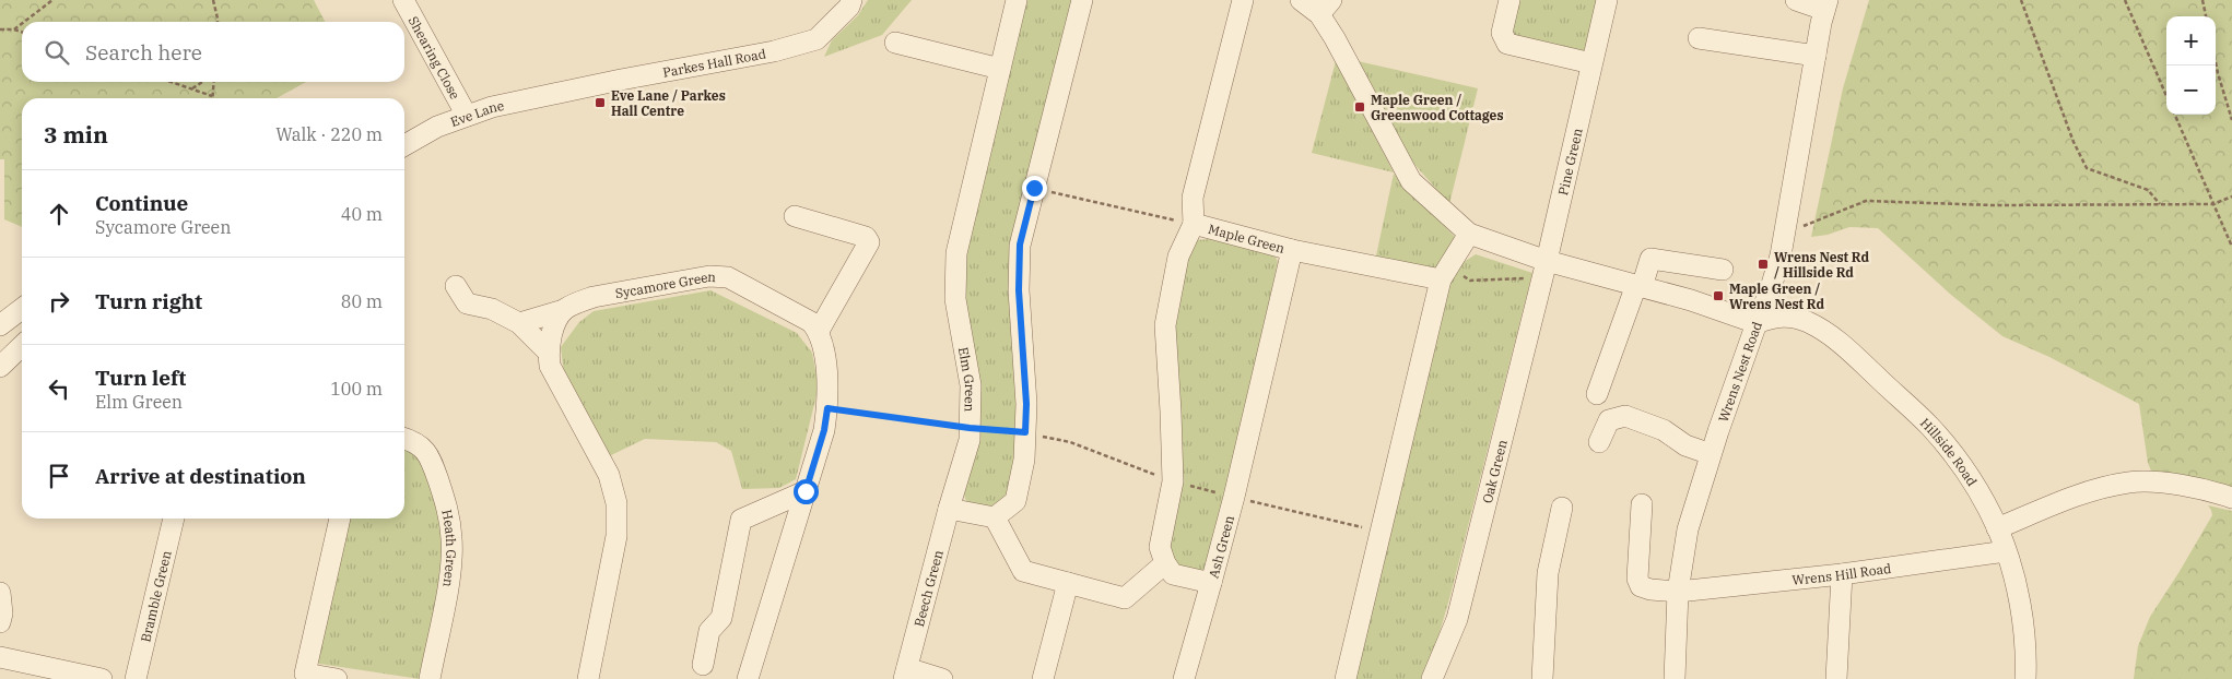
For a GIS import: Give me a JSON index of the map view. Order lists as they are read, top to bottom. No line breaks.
{"streets":{"street":["Shearing Close","Parkes Hall Road","Eve Lane","Pine Green","Maple Green","Sycamore Green","Wrens Nest Road","Elm Green","Hillside Road","Oak Green","Ash Green","Heath Green","Wrens Hill Road","Beech Green","Bramble Green"]},"crossings":[["Shearing Close","Eve Lane"],["Parkes Hall Road","Eve Lane"],["Pine Green","Oak Green"],["Maple Green","Ash Green"],["Wrens Nest Road","Hillside Road"],["Wrens Nest Road","Wrens Hill Road"],["Elm Green","Beech Green"],["Hillside Road","Wrens Hill Road"]],"places":{"transit":["Eve Lane / Parkes Hall Centre","Maple Green / Greenwood Cottages","Wrens Nest Rd / Hillside Rd","Maple Green / Wrens Nest Rd"]},"page":{"map_buttons":["+","−"],"search":"Search here","heading":["3 min","Walk · 220 m"],"list":[["Continue","Sycamore Green","40 m"],["Turn right","80 m"],["Turn left","Elm Green","100 m"],"Arrive at destination"]}}
